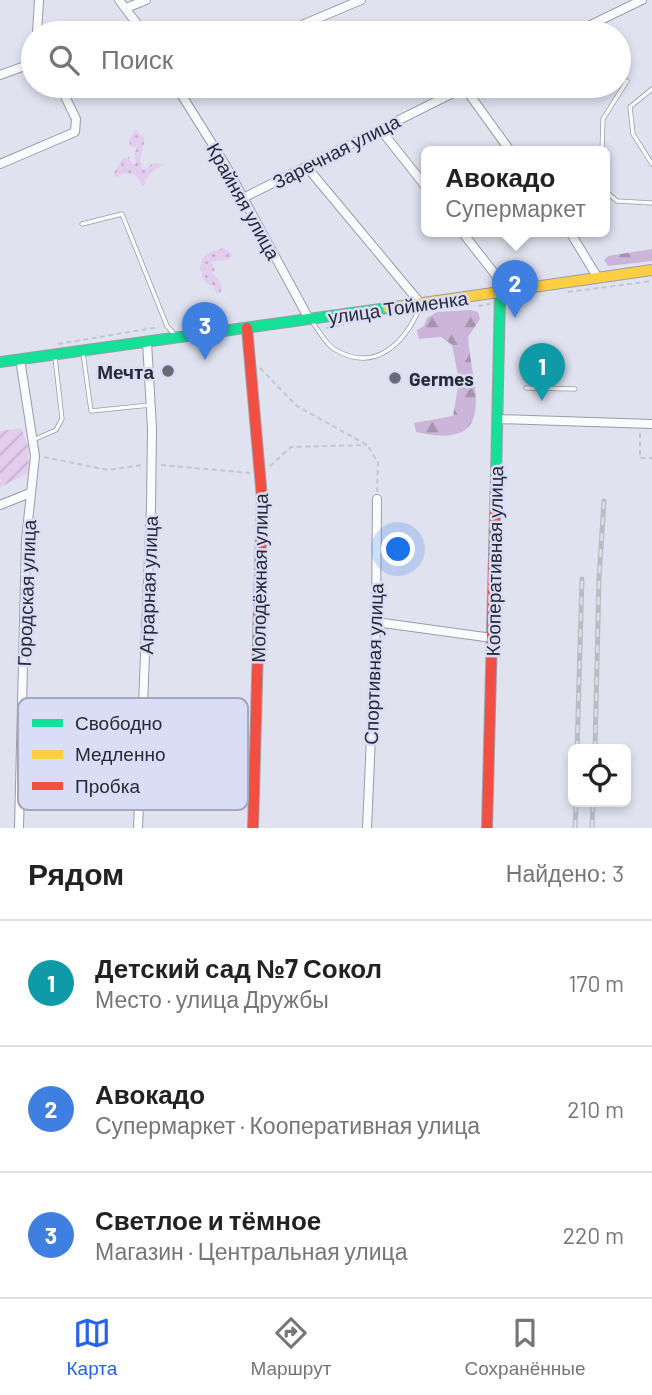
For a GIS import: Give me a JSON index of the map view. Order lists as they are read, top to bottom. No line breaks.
{"streets":{"street":["Заречная улица","Крайняя улица","улица Тойменка","Кооперативная улица","Молодёжная улица","Аграрная улица","Городская улица","Спортивная улица"]},"crossings":[["Заречная улица","Крайняя улица"],["Крайняя улица","улица Тойменка"],["улица Тойменка","Кооперативная улица"],["улица Тойменка","Молодёжная улица"],["улица Тойменка","Аграрная улица"],["улица Тойменка","Городская улица"]],"places":["Мечта","Germes"],"legend":["Свободно","Медленно","Пробка"],"page":{"search":"Поиск","popup":["Авокадо","Супермаркет"],"pins":["2","3","1"],"heading":["Рядом","Найдено: 3"],"list":[{"mark":"1","name":"Детский сад №7 Сокол","note":"Место · улица Дружбы","value":"170 m"},{"mark":"2","name":"Авокадо","note":"Супермаркет · Кооперативная улица","value":"210 m"},{"mark":"3","name":"Светлое и тёмное","note":"Магазин · Центральная улица","value":"220 m"}],"nav":["Карта","Маршрут","Сохранённые"]}}
